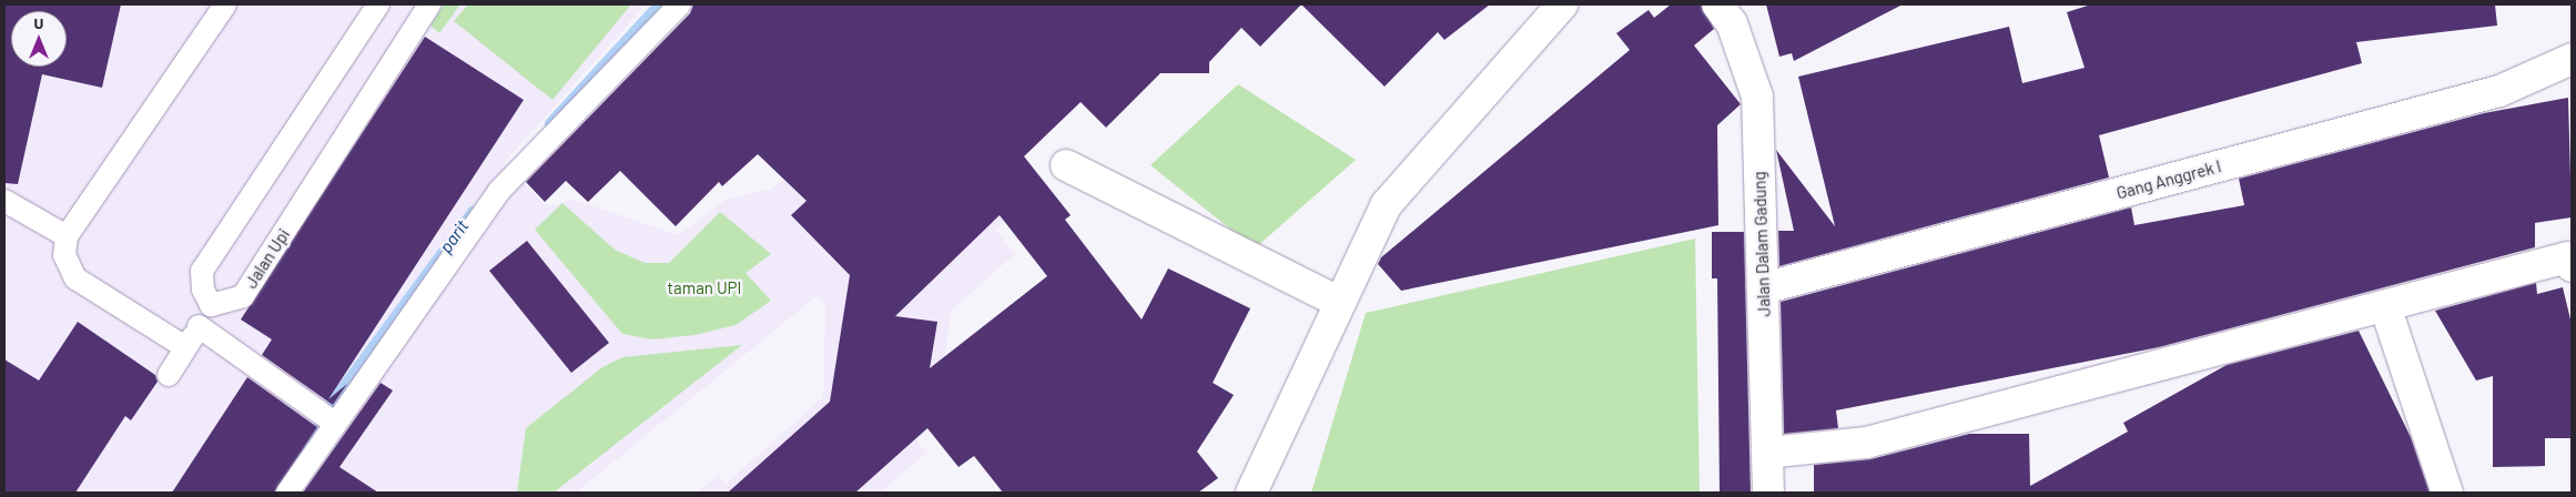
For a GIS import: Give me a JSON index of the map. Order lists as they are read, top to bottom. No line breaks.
{"streets":{"street":["Gang Anggrek I","Jalan Dalam Gadung"],"lane":["Jalan Upi"]},"crossings":[["Gang Anggrek I","Jalan Dalam Gadung"]],"water":["parit"],"parks":["taman UPI"],"north":"top"}
